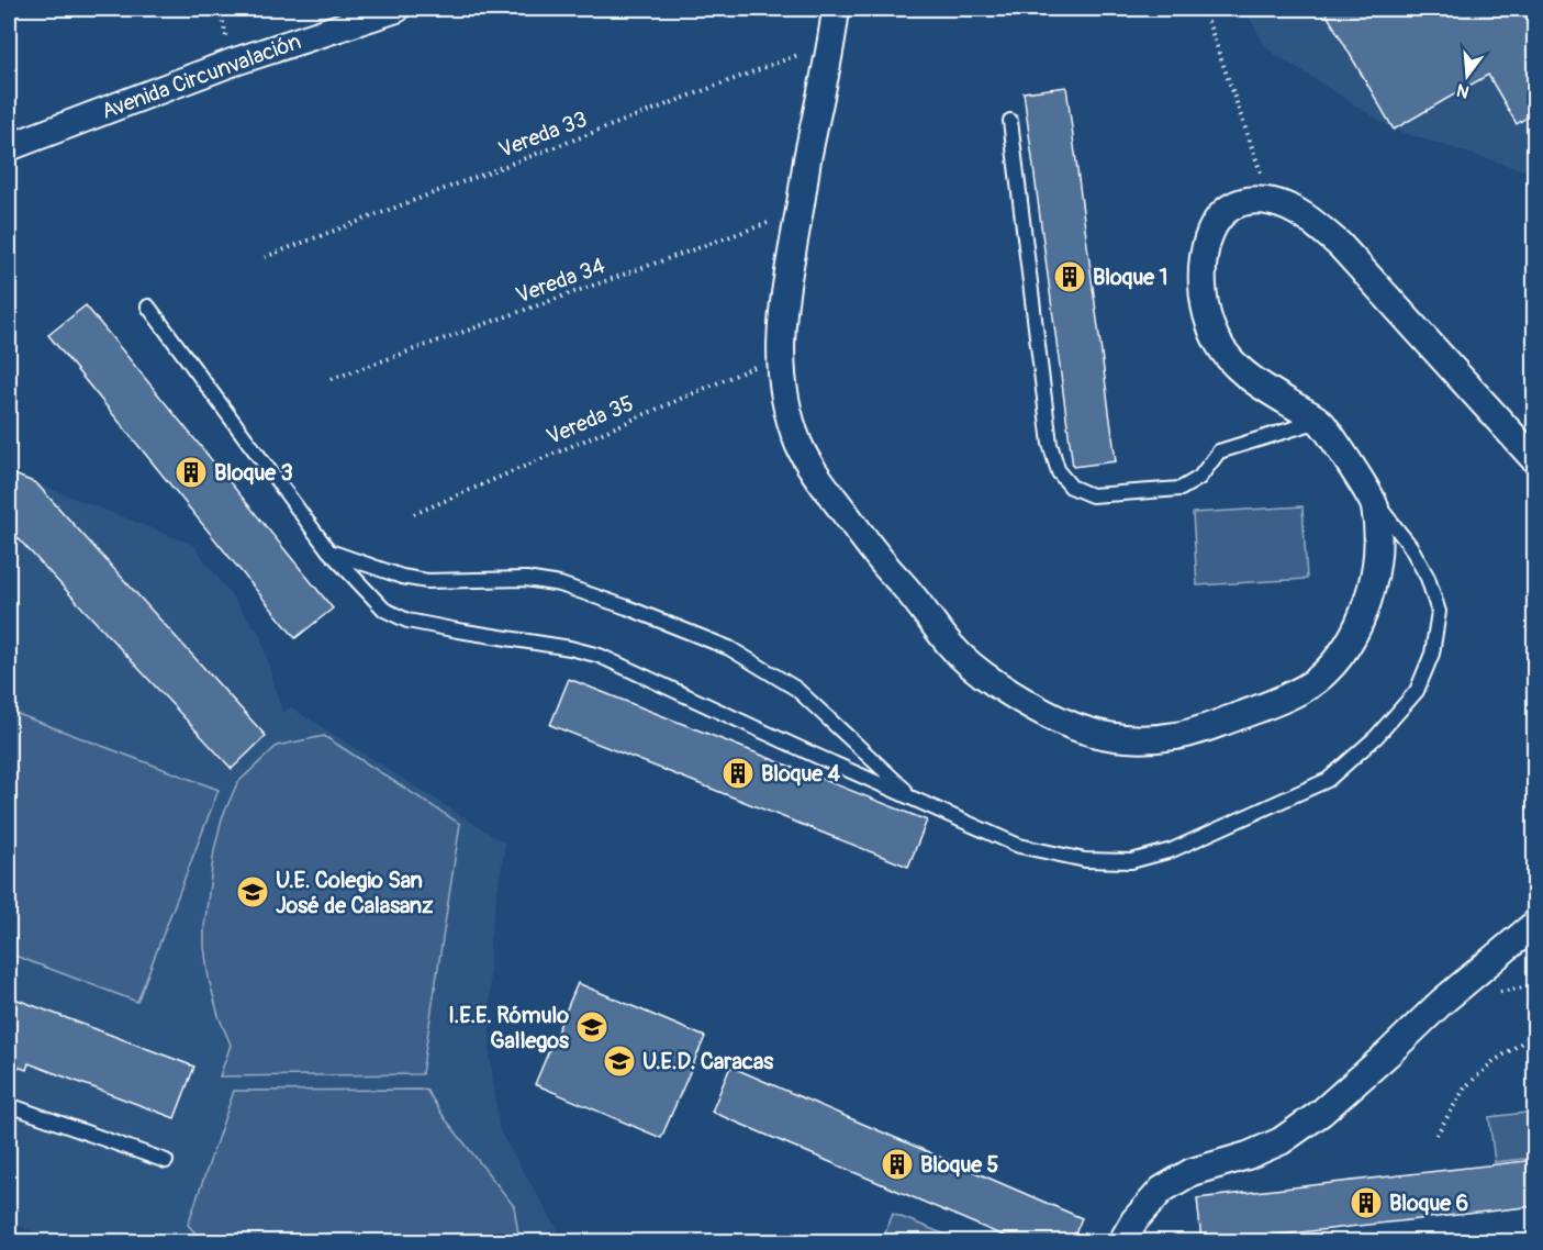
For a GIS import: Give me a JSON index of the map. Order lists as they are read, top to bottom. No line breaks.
{"streets":{"street":["Avenida Circunvalación"],"path":["Vereda 33","Vereda 34","Vereda 35"]},"places":{"building":["Bloque 1","Bloque 3","Bloque 4","Bloque 5","Bloque 6"],"school or university":["U.E. Colegio San José de Calasanz","I.E.E. Rómulo Gallegos","U.E.D. Caracas"]},"north":"bottom"}
